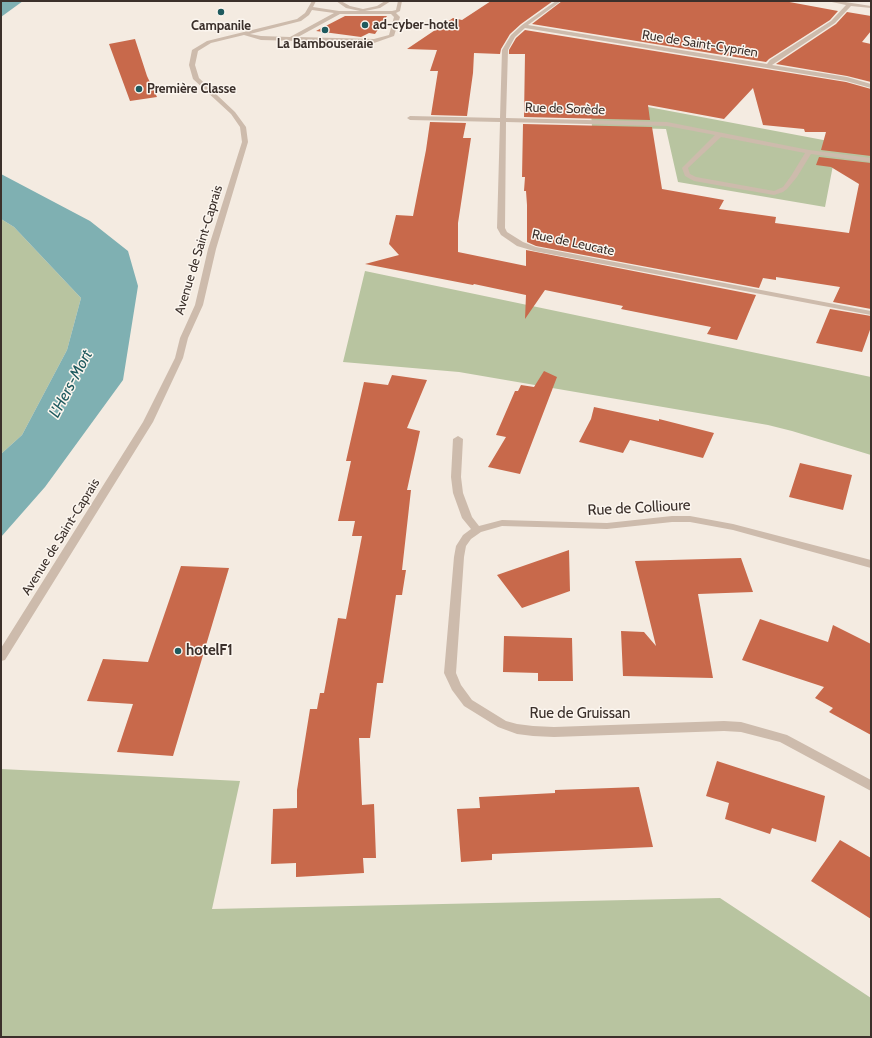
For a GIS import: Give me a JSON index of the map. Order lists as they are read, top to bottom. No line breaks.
{"streets":{"street":["Rue de Saint-Cyprien","Rue de Sorède","Rue de Leucate","Avenue de Saint-Caprais","Rue de Collioure","Rue de Gruissan"]},"crossings":[["Rue de Saint-Cyprien","Rue de Leucate"],["Rue de Sorède","Rue de Leucate"],["Rue de Collioure","Rue de Gruissan"]],"water":["L'Hers-Mort"],"places":["Campanile","ad-cyber-hotel","La Bambouseraie","Première Classe","hotelF1"]}
